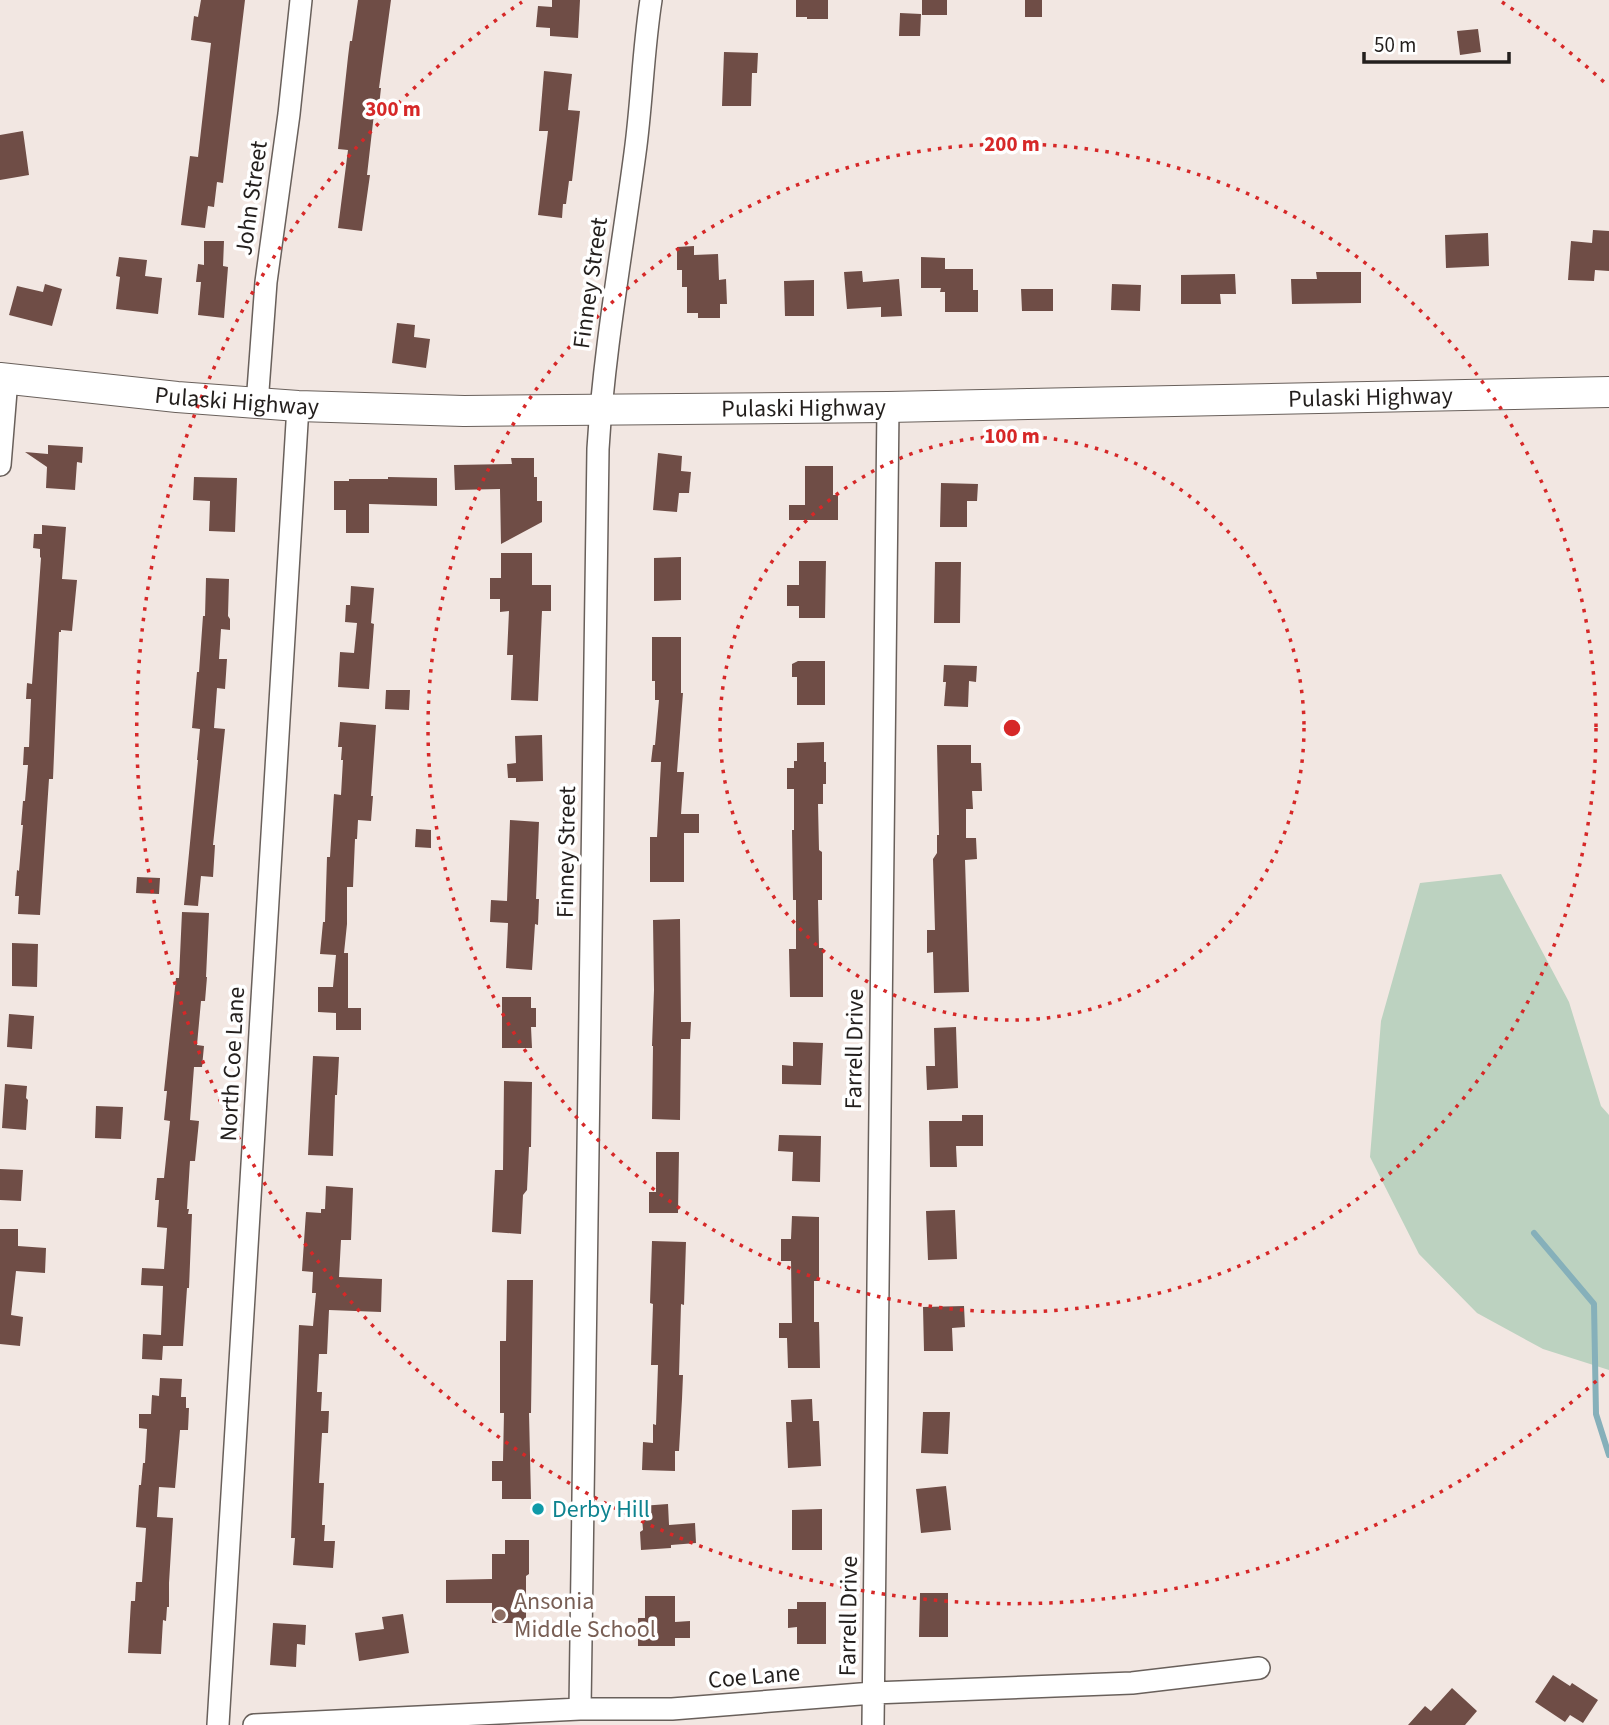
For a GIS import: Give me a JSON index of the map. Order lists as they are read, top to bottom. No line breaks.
{"streets":{"main road":["Pulaski Highway"],"street":["John Street","Finney Street","Farrell Drive","North Coe Lane","Coe Lane"]},"crossings":[["John Street","Pulaski Highway"],["Finney Street","Pulaski Highway"],["Finney Street","Coe Lane"],["Pulaski Highway","Farrell Drive"],["Pulaski Highway","North Coe Lane"],["Farrell Drive","Coe Lane"]],"places":["Derby Hill","Ansonia Middle School"],"scale_bar":"50 m","rings":["300 m","200 m","100 m"]}
